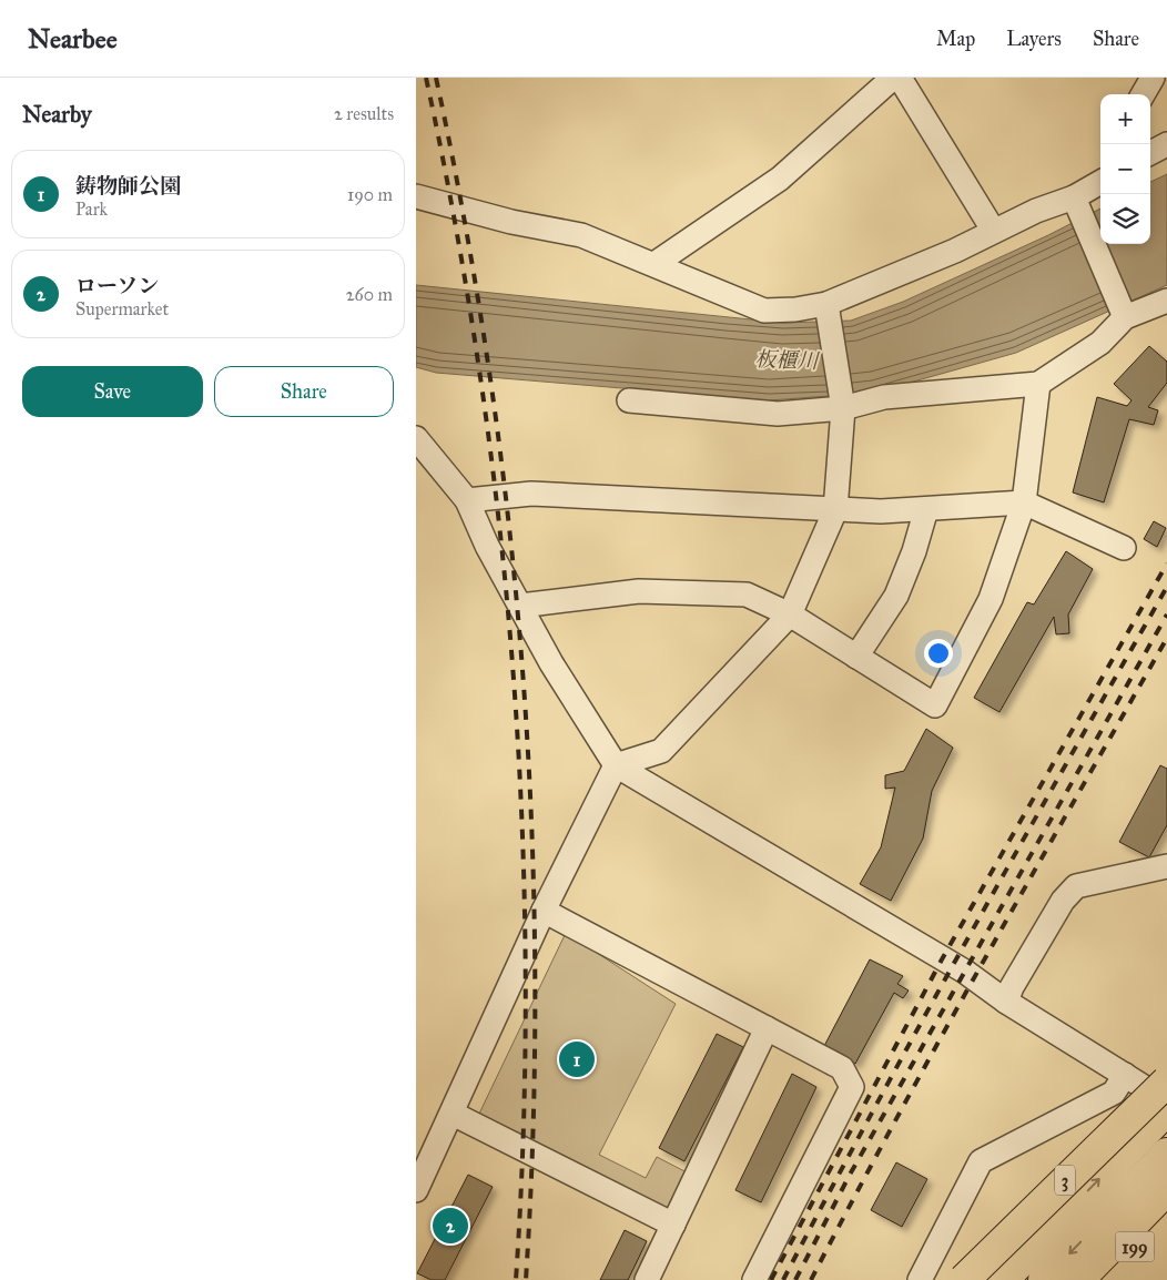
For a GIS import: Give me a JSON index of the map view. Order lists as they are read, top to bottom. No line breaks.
{"streets":{"highway":["3","199"]},"water":["板櫃川"],"page":{"header":"Nearbee","nav":["Map","Layers","Share"],"heading":["Nearby","2 results"],"map_buttons":["+","−"],"list":[{"mark":"1","name":"鋳物師公園","note":"Park","value":"190 m"},{"mark":"2","name":"ローソン","note":"Supermarket","value":"260 m"}],"buttons":["Save","Share"],"pins":["1","2"]}}
